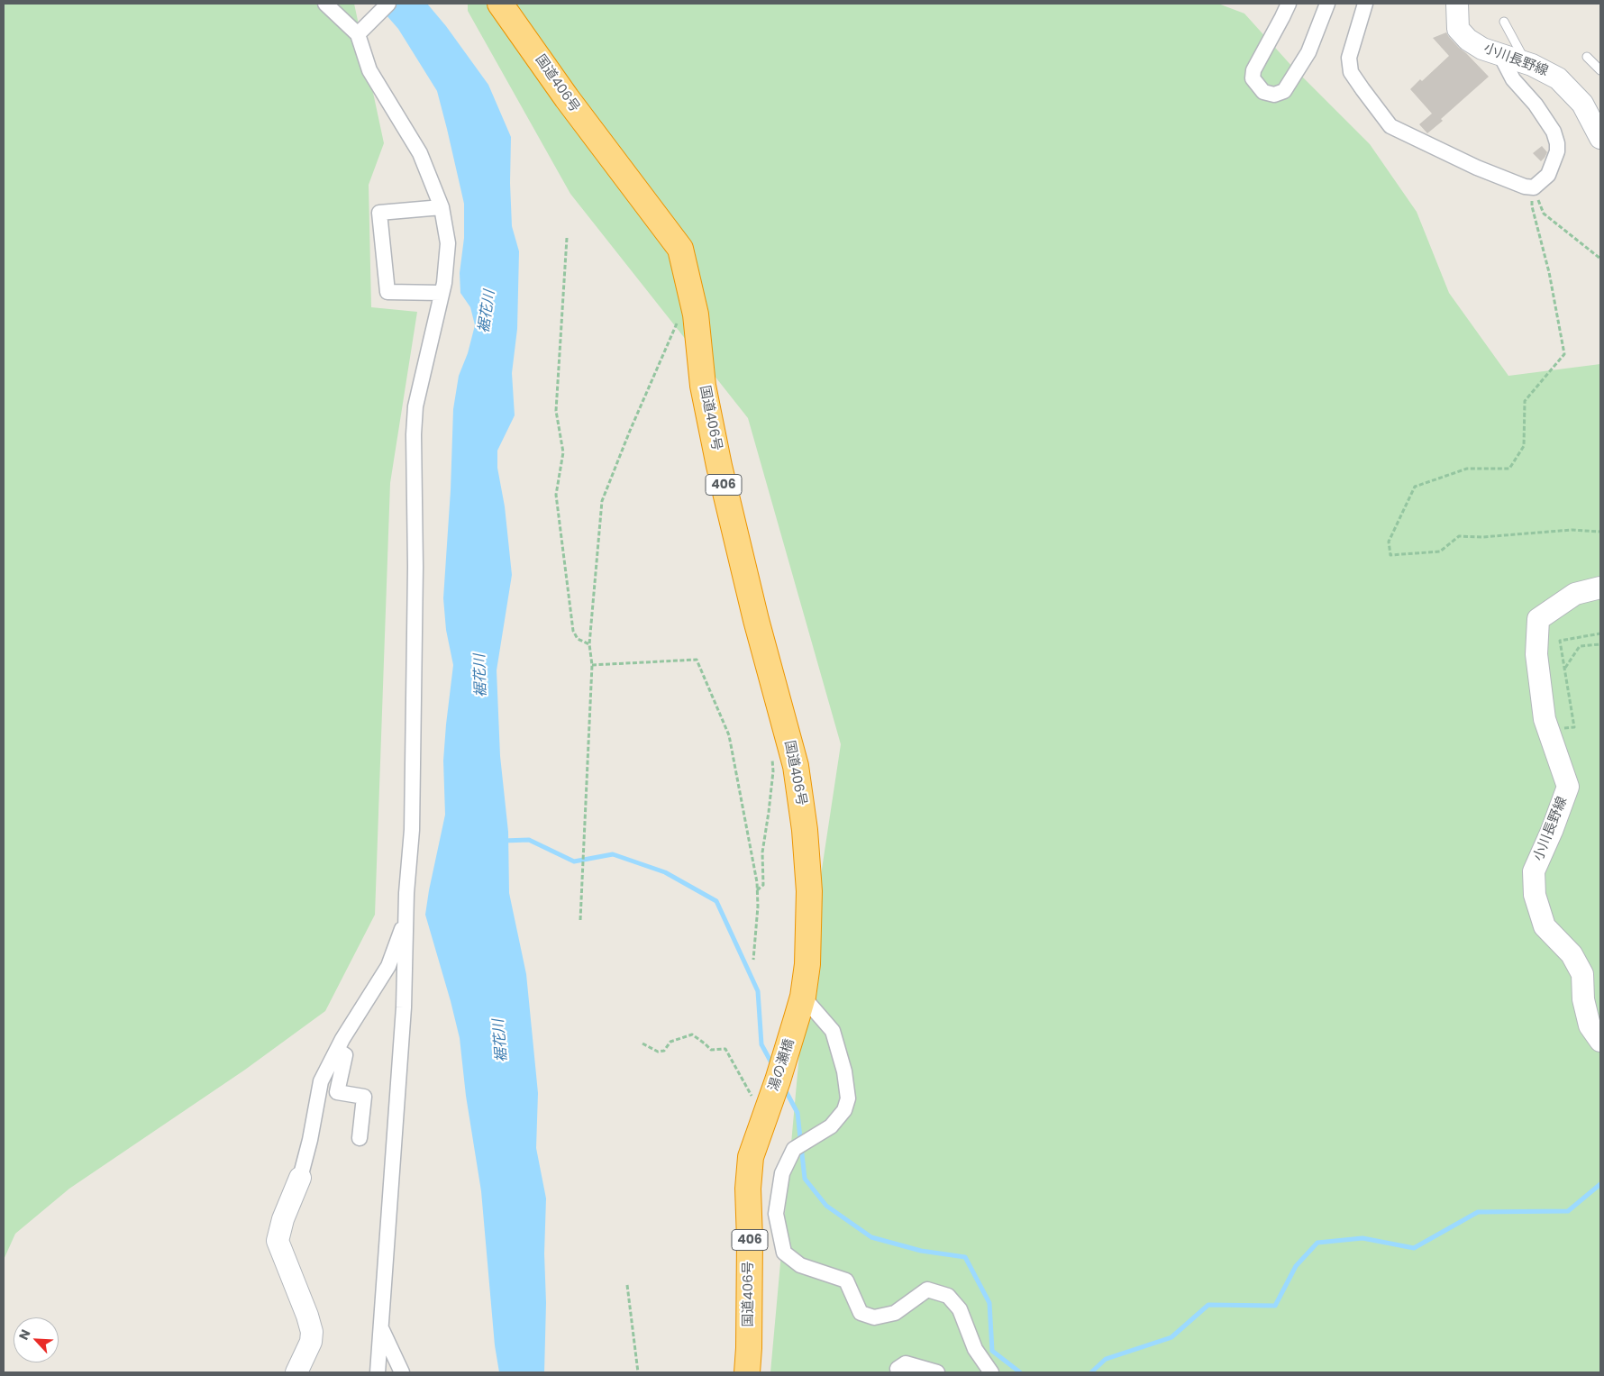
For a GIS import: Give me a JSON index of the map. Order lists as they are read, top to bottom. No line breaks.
{"streets":{"highway":["国道406号","406","湯の瀬橋"],"main road":["小川長野線"]},"crossings":[["国道406号","湯の瀬橋"]],"water":["裾花川"],"north":"top left"}
